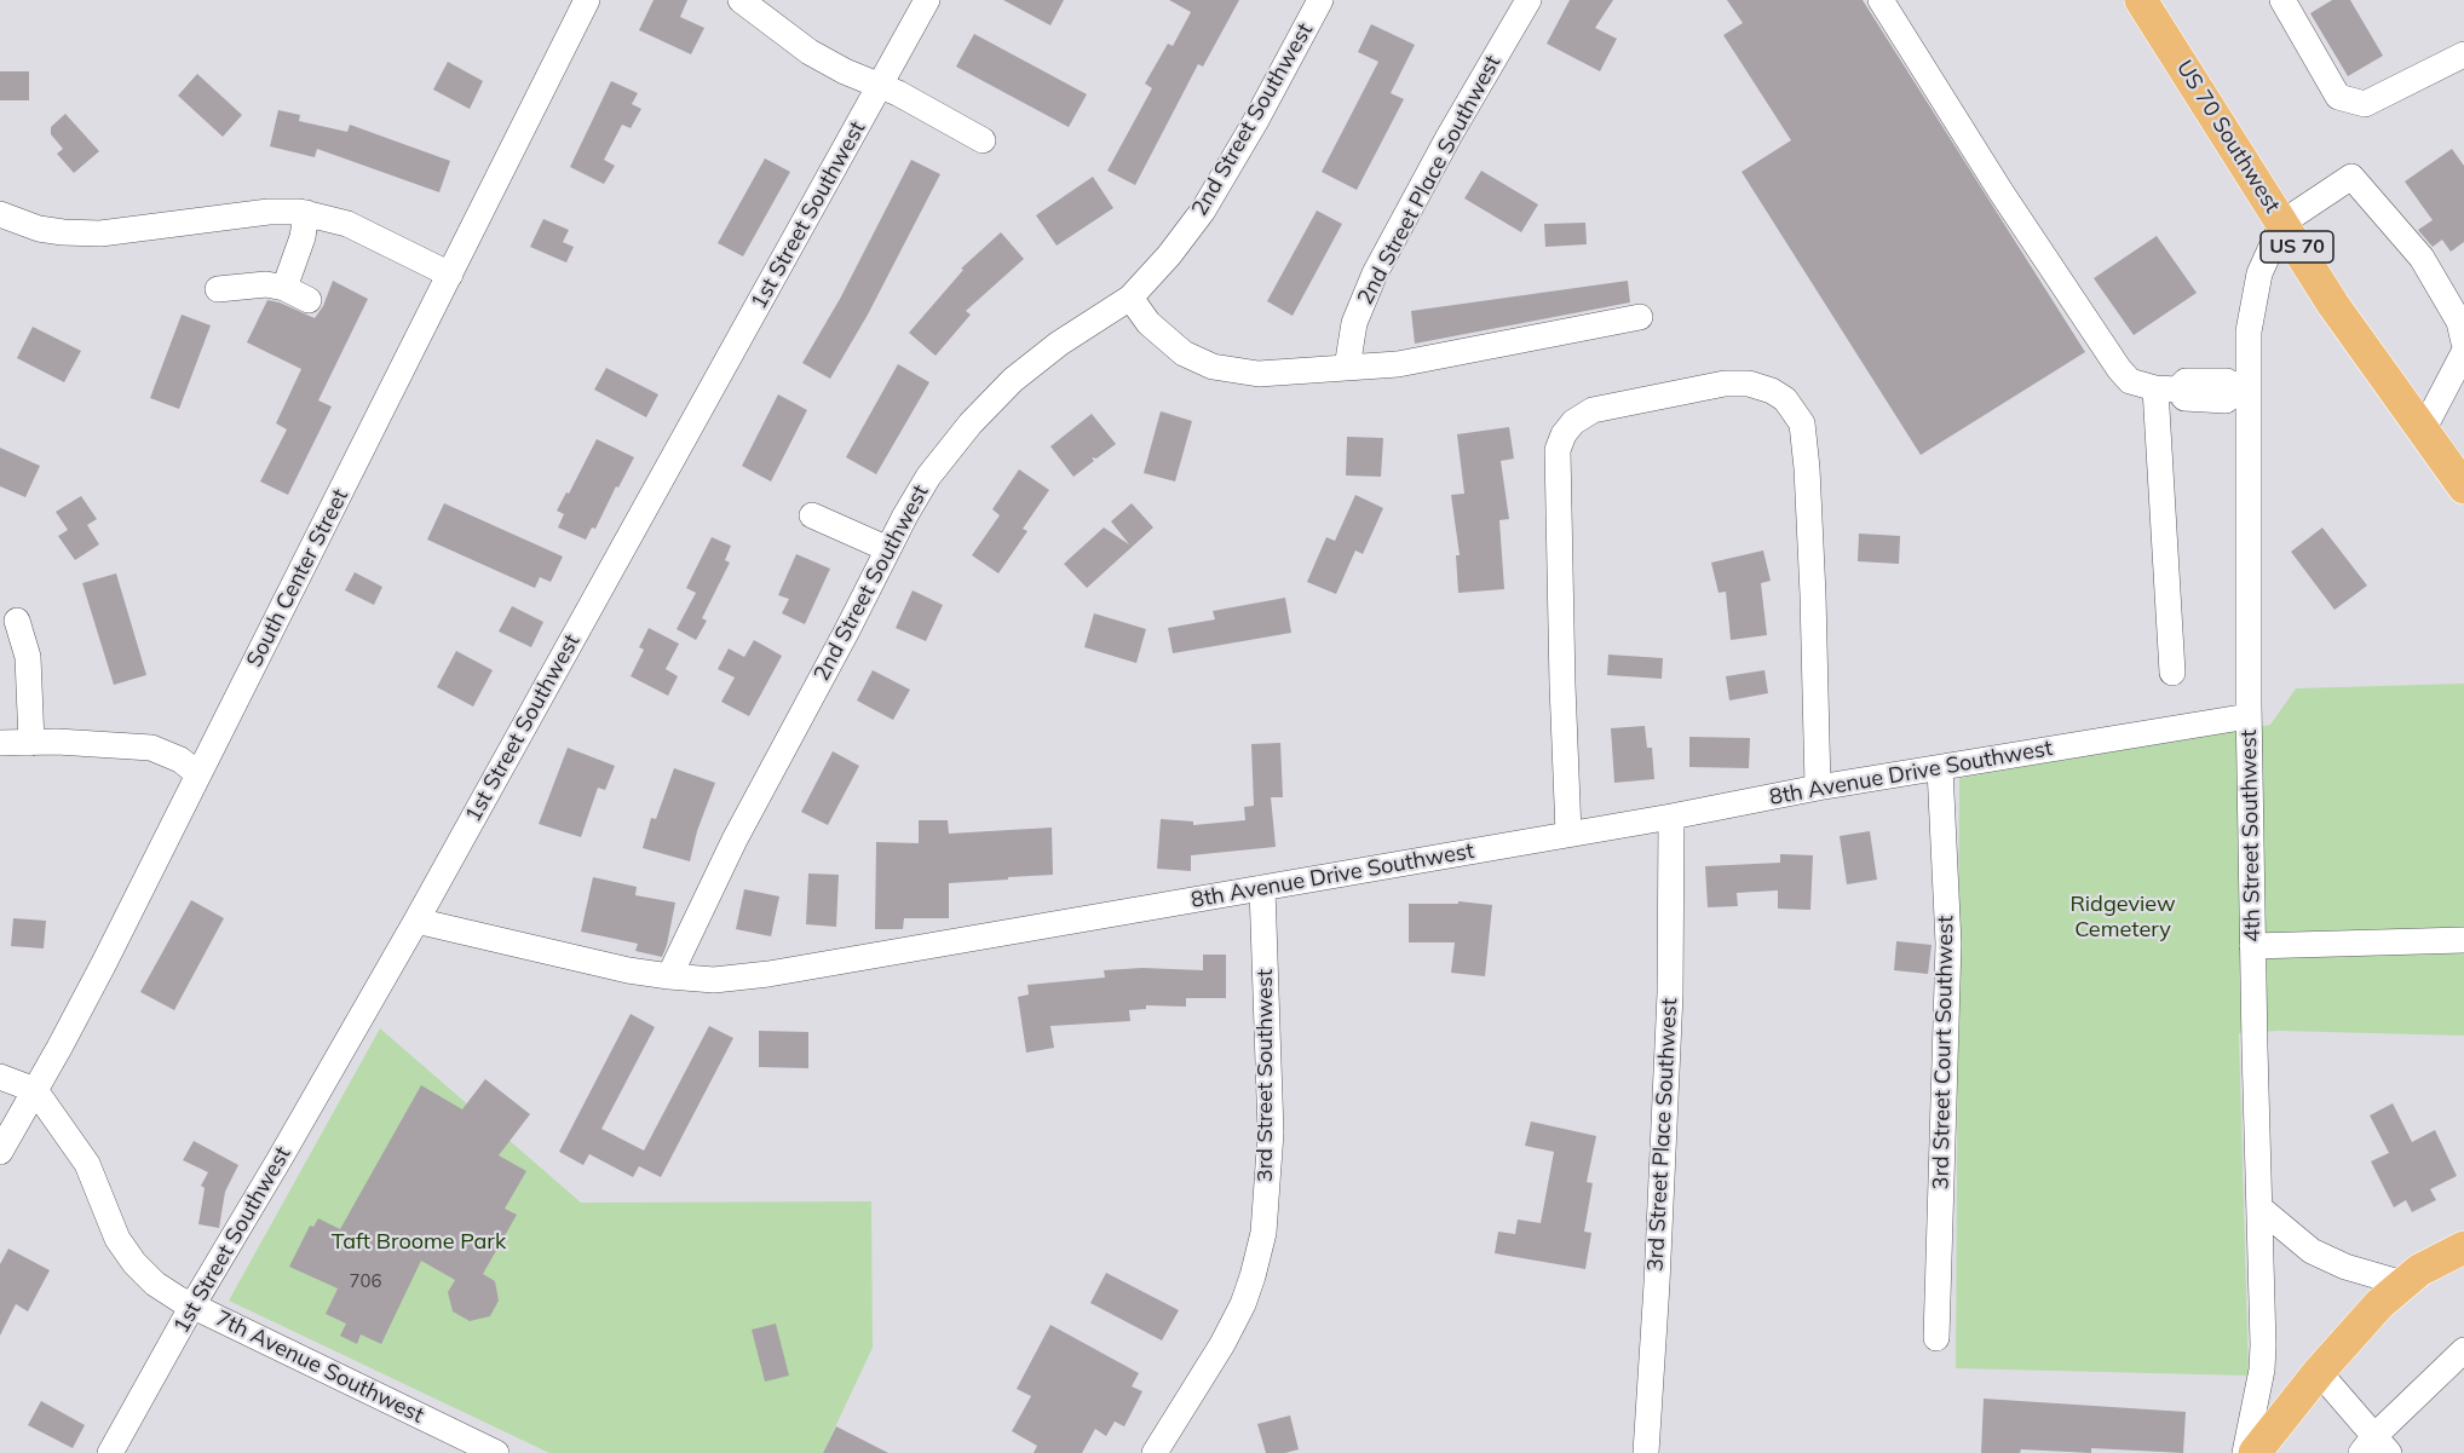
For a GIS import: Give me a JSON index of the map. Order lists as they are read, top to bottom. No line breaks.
{"streets":{"main road":["US 70 Southwest","US 70"],"street":["2nd Street Southwest","2nd Street Place Southwest","1st Street Southwest","South Center Street","8th Avenue Drive Southwest","4th Street Southwest","3rd Street Court Southwest","3rd Street Southwest","3rd Street Place Southwest","7th Avenue Southwest"]},"crossings":[["2nd Street Southwest","8th Avenue Drive Southwest"],["US 70 Southwest","4th Street Southwest"],["1st Street Southwest","8th Avenue Drive Southwest"],["1st Street Southwest","7th Avenue Southwest"],["South Center Street","7th Avenue Southwest"],["8th Avenue Drive Southwest","4th Street Southwest"],["8th Avenue Drive Southwest","3rd Street Court Southwest"],["8th Avenue Drive Southwest","3rd Street Southwest"],["8th Avenue Drive Southwest","3rd Street Place Southwest"]],"parks":["Ridgeview Cemetery","Taft Broome Park"],"house_numbers":["706"]}
